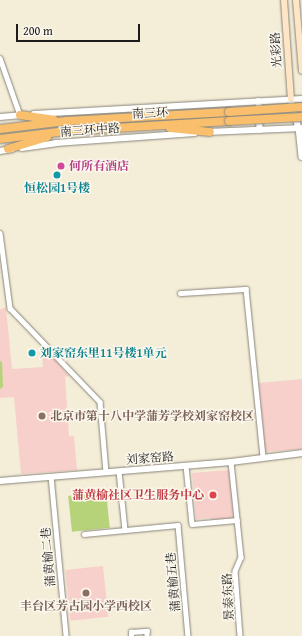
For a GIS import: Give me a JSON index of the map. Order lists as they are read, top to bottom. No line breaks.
{"streets":{"highway":["南三环"],"main road":["光彩路"],"street":["南三环中路","刘家窑路","蒲黄榆二巷","蒲黄榆五巷","景泰东路"]},"crossings":[["光彩路","南三环中路"],["刘家窑路","蒲黄榆二巷"],["刘家窑路","景泰东路"]],"places":["何所有酒店","恒松园1号楼","刘家窑东里11号楼1单元","北京市第十八中学蒲芳学校刘家窑校区","蒲黄榆社区卫生服务中心","丰台区芳古园小学西校区"],"scale_bar":"200 m"}
